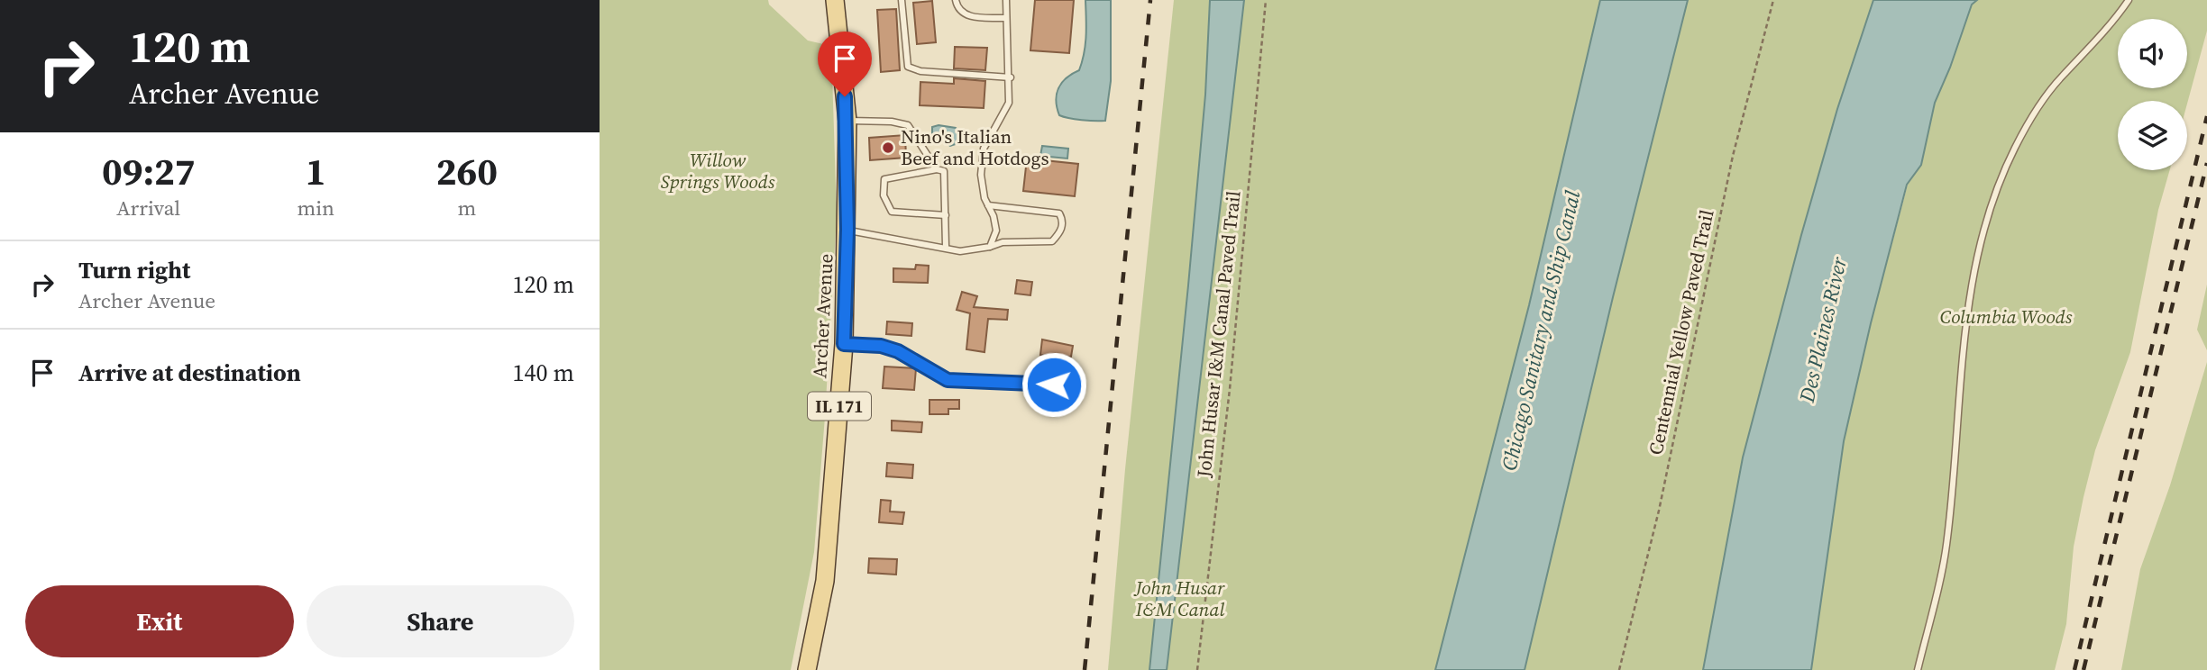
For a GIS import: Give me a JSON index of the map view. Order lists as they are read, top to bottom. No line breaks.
{"streets":{"main road":["Archer Avenue","IL 171"],"path":["Centennial Yellow Paved Trail","John Husar I&M Canal Paved Trail"]},"water":["Des Plaines River","Chicago Sanitary and Ship Canal"],"parks":["Willow Springs Woods","Columbia Woods","John Husar I&M Canal"],"places":["Nino's Italian Beef and Hotdogs"],"page":{"turn":["120 m","Archer Avenue"],"eta":["09:27","Arrival","1","min","260","m"],"list":[{"name":"Turn right","note":"Archer Avenue","value":"120 m"},{"name":"Arrive at destination","value":"140 m"}],"buttons":["Exit","Share"]}}
